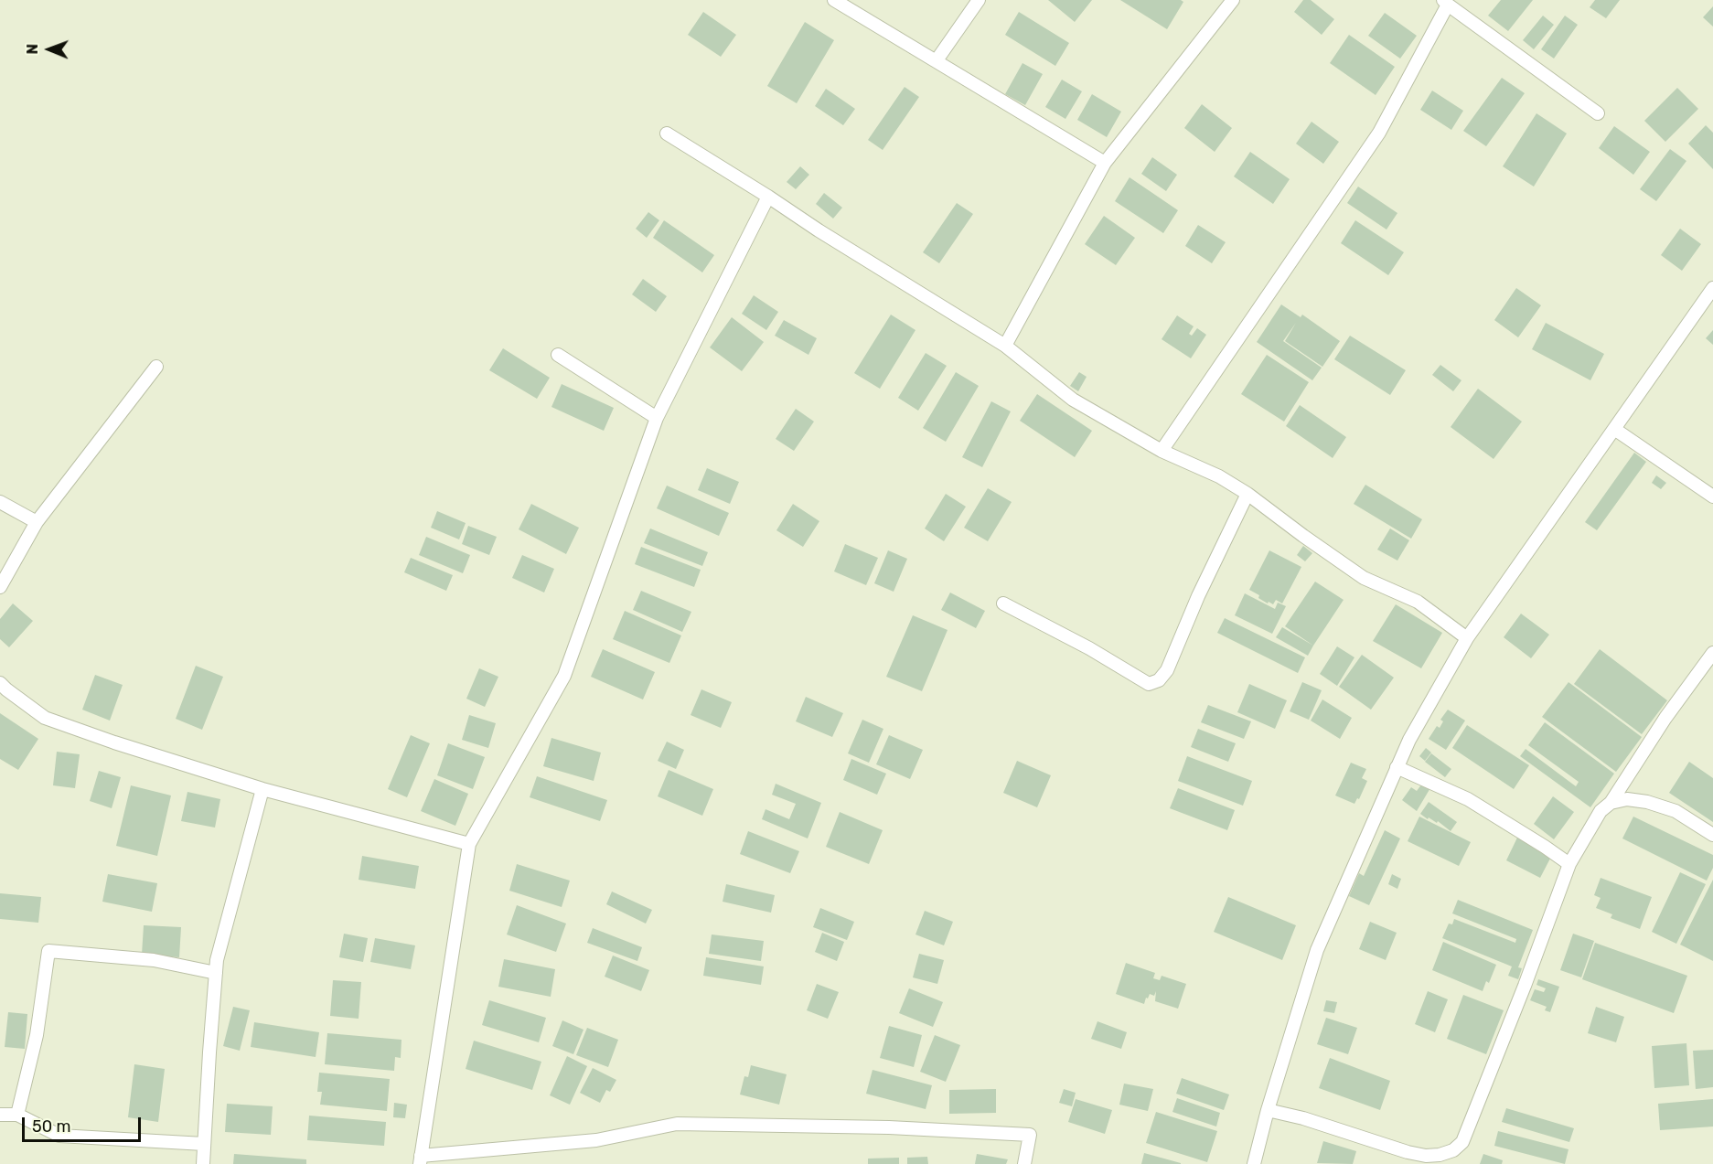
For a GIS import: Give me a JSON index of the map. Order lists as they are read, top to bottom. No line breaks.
{"scale_bar":"50 m","north":"left"}
